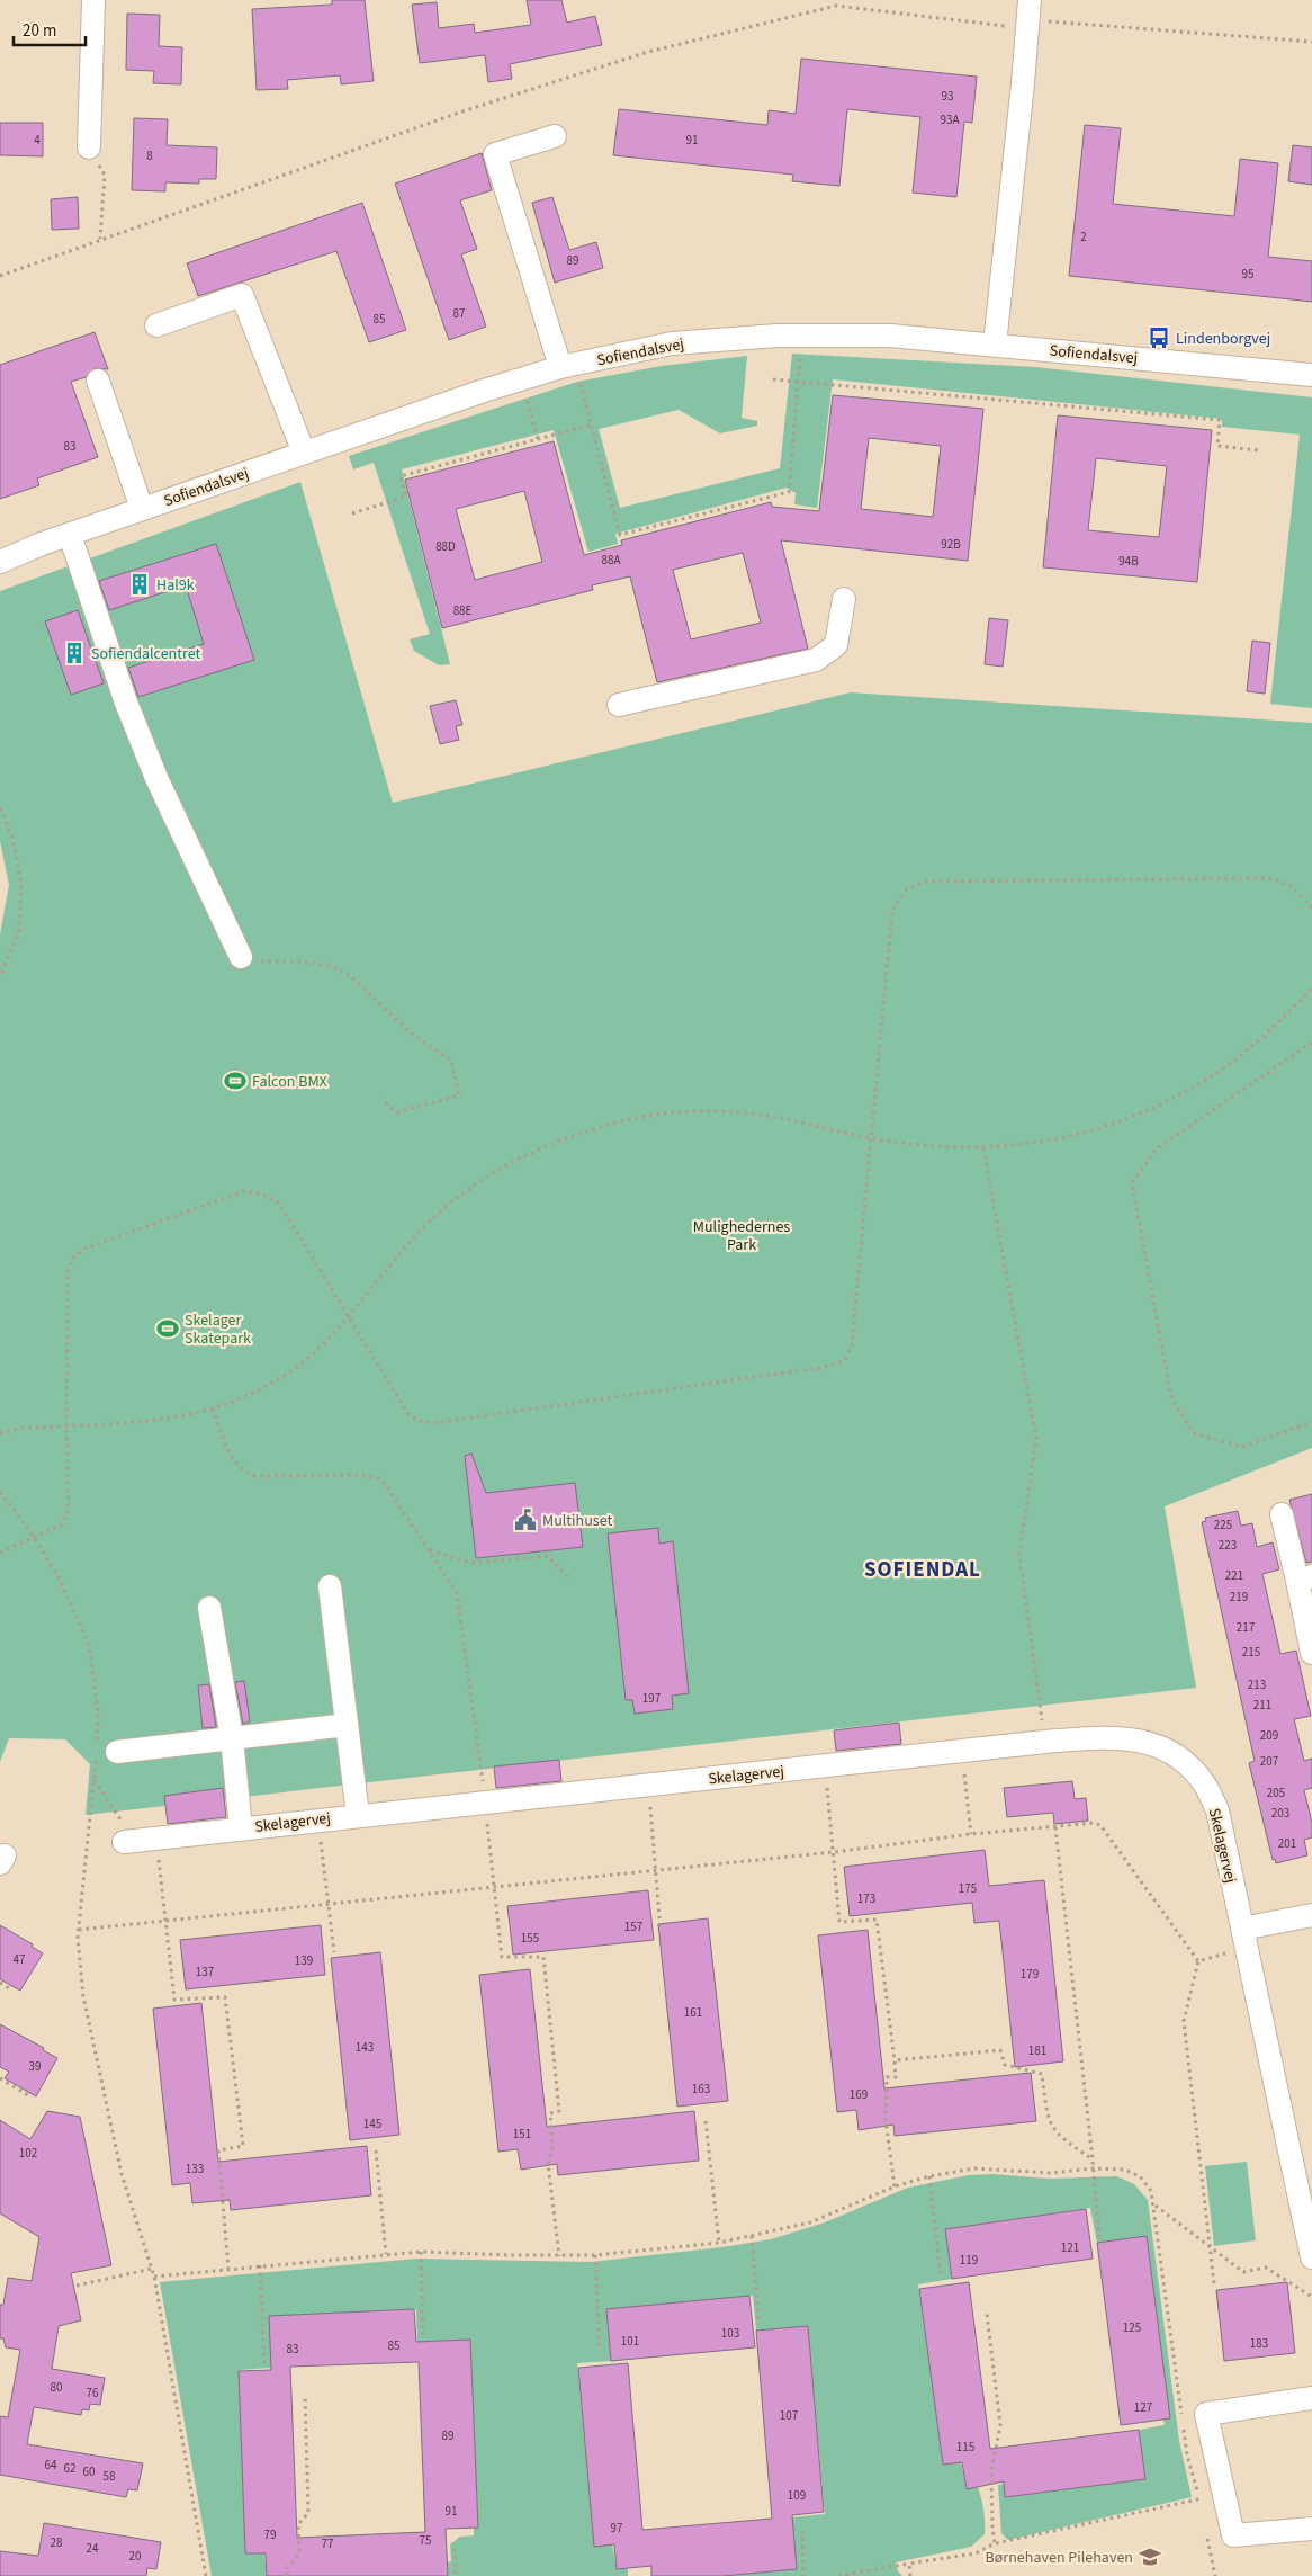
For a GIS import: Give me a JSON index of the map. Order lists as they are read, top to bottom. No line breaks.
{"streets":{"street":["Sofiendalsvej","Skelagervej"]},"districts":["SOFIENDAL"],"parks":["Mulighedernes Park"],"places":{"bus stop":["Lindenborgvej"],"building":["Hal9k","Sofiendalcentret"],"sports":["Falcon BMX","Skelager Skatepark"],"public building":["Multihuset"],"school or university":["Børnehaven Pilehaven"]},"house_numbers":["93","93A","4","91","8","2","89","95","87","85","83","92B","88D","88A","94B","88E","225","223","221","219","217","215","213","197","211","209","207","205","203","201","175","173","157","155","47","139","137","179","161","143","181","39","163","169","145","151","102","133","121","119","125","103","101","183","85","83","80","76","127","107","89","115","64","62","60","58","109","91","97","79","75","28","77","24","20"],"scale_bar":"20 m"}
